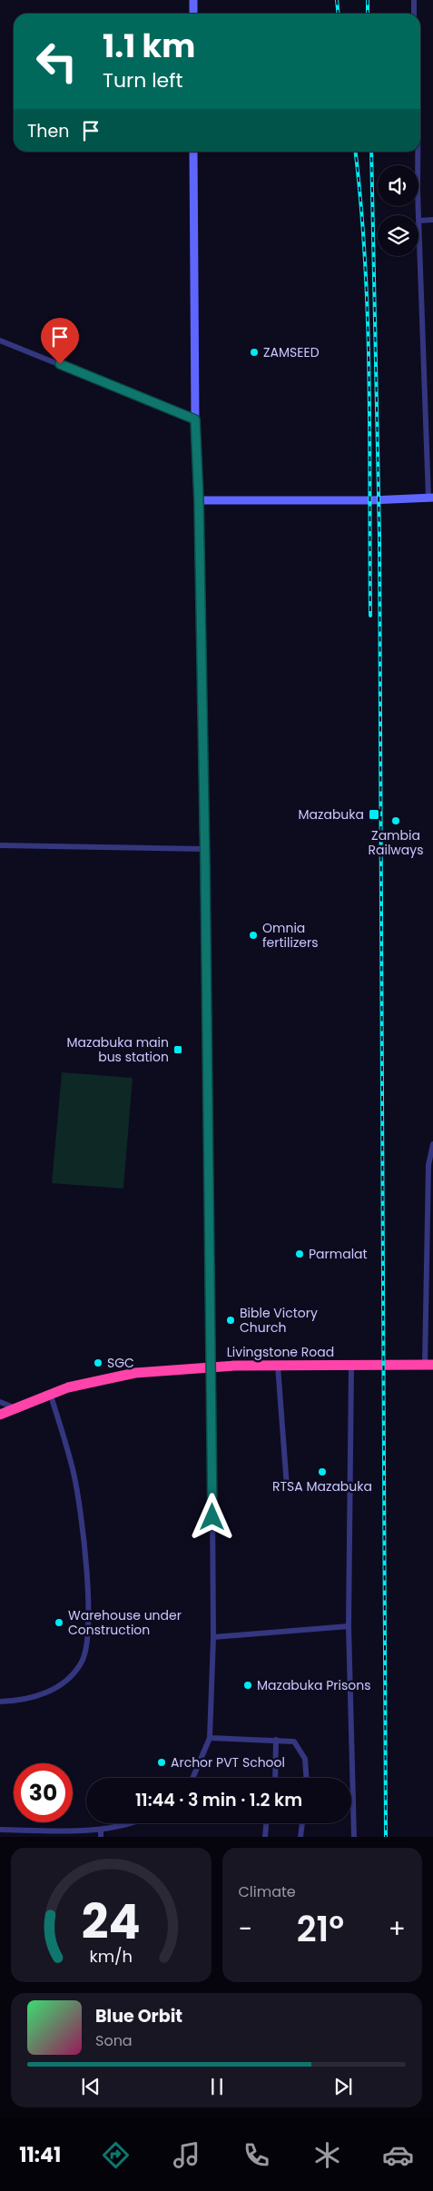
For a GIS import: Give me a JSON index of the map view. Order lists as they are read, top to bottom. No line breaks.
{"streets":{"highway":["Livingstone Road"]},"places":{"other":["ZAMSEED","Zambia Railways","Omnia fertilizers","Parmalat","Bible Victory Church","SGC","RTSA Mazabuka","Warehouse under Construction","Mazabuka Prisons","Archor PVT School"],"transit":["Mazabuka","Mazabuka main bus station"]},"page":{"turn":["1.1 km","Turn left"],"then":"Then","limit":"30","trip":"11:44 · 3 min · 1.2 km","tile":"Climate","heat":["−","21°","+"],"song":["Blue Orbit","Sona"],"tabs":"11:41","gauge":["24","km/h"]}}
